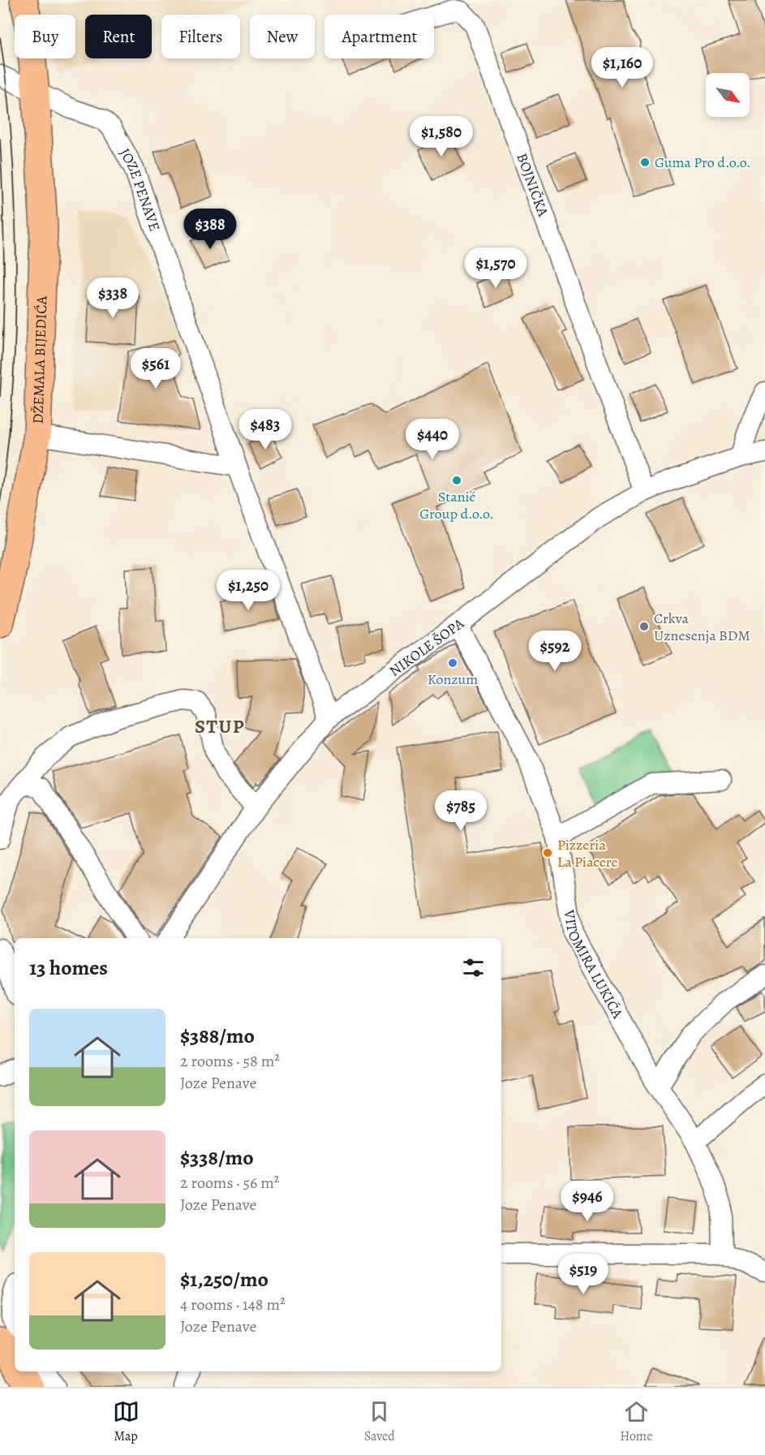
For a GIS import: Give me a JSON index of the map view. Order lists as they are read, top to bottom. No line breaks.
{"streets":{"main road":["DŽEMALA BIJEDIĆA"],"street":["BOJNIČKA","JOZE PENAVE","NIKOLE ŠOPA","VITOMIRA LUKIĆA"]},"crossings":[["BOJNIČKA","NIKOLE ŠOPA"],["JOZE PENAVE","DŽEMALA BIJEDIĆA"],["JOZE PENAVE","NIKOLE ŠOPA"],["NIKOLE ŠOPA","VITOMIRA LUKIĆA"]],"districts":["STUP"],"places":["Guma Pro d.o.o.","Stanić Group d.o.o.","Crkva Uznesenja BDM","Konzum","Pizzeria La Piacere"],"north":"bottom right","page":{"chip":["Buy","Rent","Filters","New","Apartment"],"price":["$1,160","$1,580","$388","$1,570","$338","$561","$483","$440","$1,250","$592","$785","$946","$519"],"heading":"13 homes","list":[{"name":"$388/mo","note":"2 rooms · 58 m² · Joze Penave"},{"name":"$338/mo","note":"2 rooms · 56 m² · Joze Penave"},{"name":"$1,250/mo","note":"4 rooms · 148 m² · Joze Penave"}],"tabs":["Map","Saved","Home"]}}
